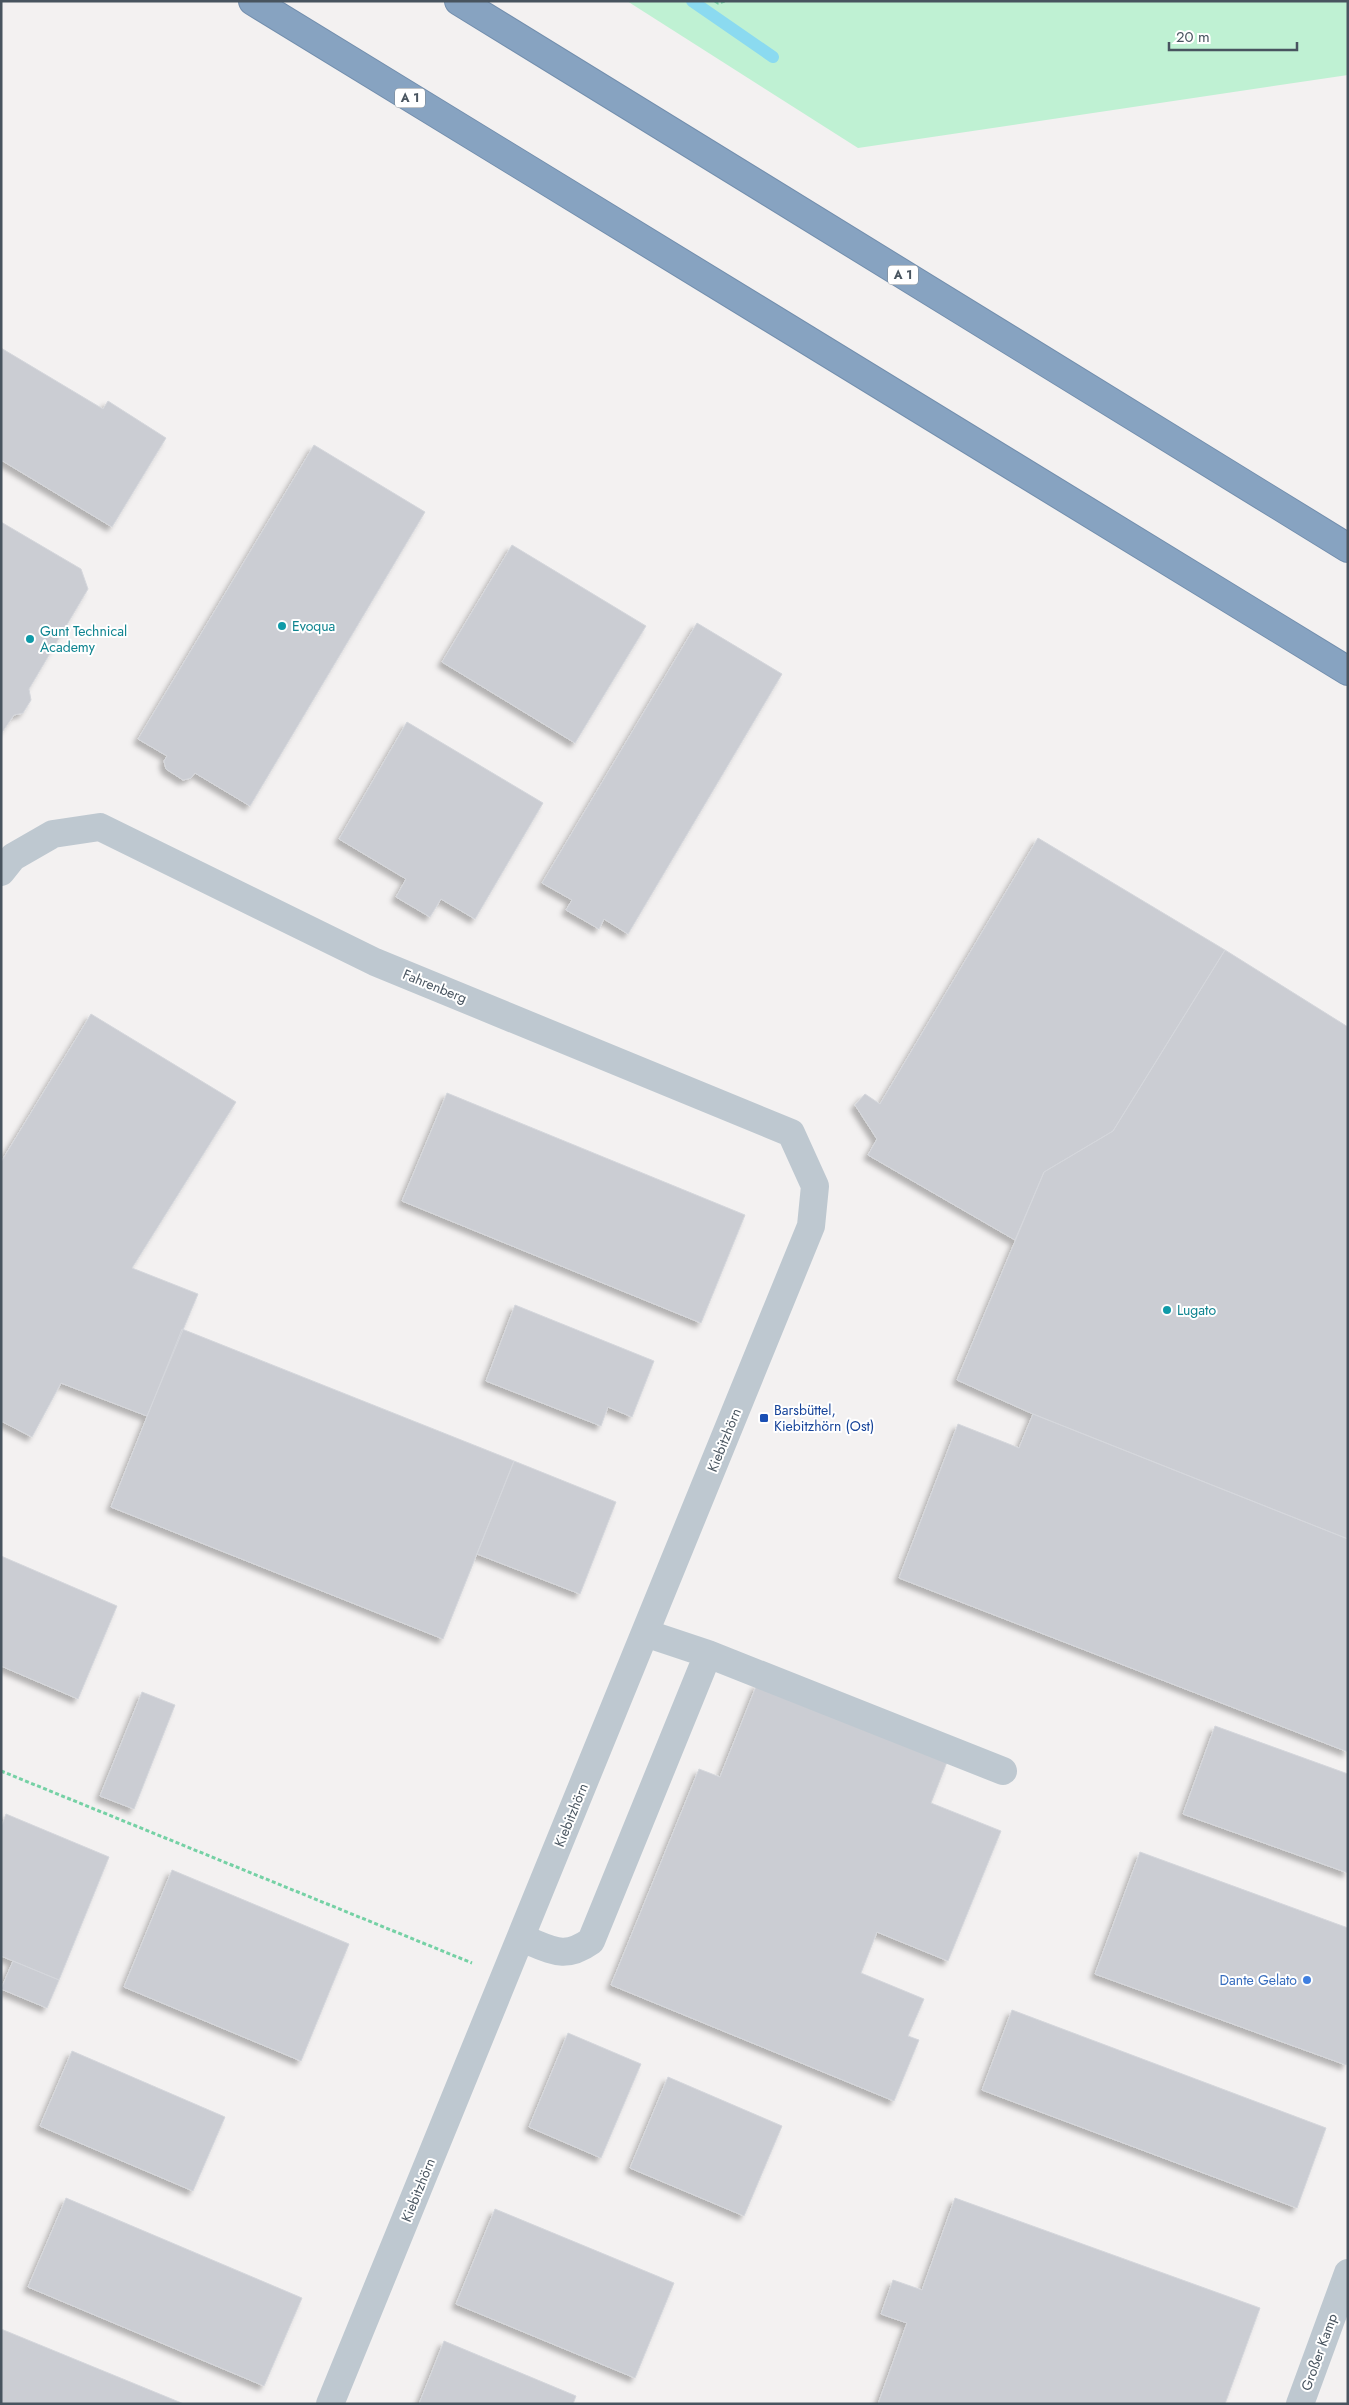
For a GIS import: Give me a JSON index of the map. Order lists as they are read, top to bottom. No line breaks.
{"streets":{"highway":["A 1"],"street":["Fahrenberg","Kiebitzhörn","Großer Kamp"]},"crossings":[["Fahrenberg","Kiebitzhörn"]],"places":{"other":["Evoqua","Gunt Technical Academy","Lugato","Dante Gelato"],"transit":["Barsbüttel, Kiebitzhörn (Ost)"]},"scale_bar":"20 m"}
